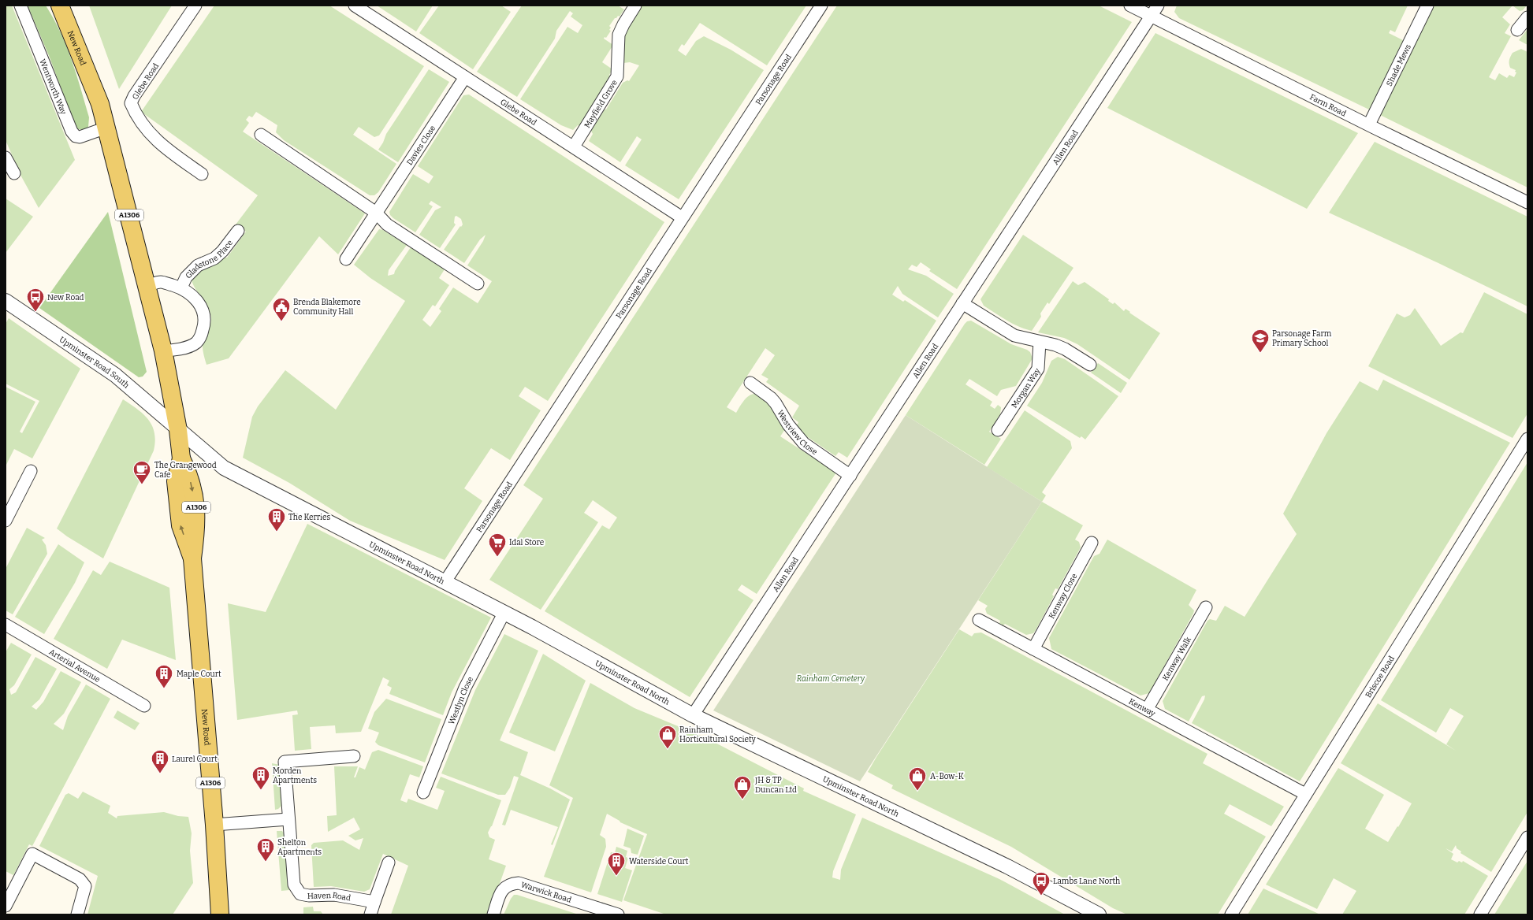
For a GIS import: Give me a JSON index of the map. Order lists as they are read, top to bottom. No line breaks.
{"streets":{"main road":["New Road","A1306"],"street":["Shade Mews","Parsonage Road","Glebe Road","Wentworth Way","Mayfield Grove","Farm Road","Davies Close","Allen Road","Gladstone Place","Upminster Road South","Morgan Way","Westview Close","Upminster Road North","Kenway Close","Kenway Walk","Arterial Avenue","Briscoe Road","Westlyn Close","Kenway","Warwick Road","Haven Road"]},"crossings":[["New Road","Wentworth Way"],["New Road","Gladstone Place"],["New Road","Upminster Road South"],["New Road","Upminster Road North"],["Shade Mews","Farm Road"],["Parsonage Road","Glebe Road"],["Parsonage Road","Upminster Road North"],["Glebe Road","Mayfield Grove"],["Glebe Road","Davies Close"],["Farm Road","Allen Road"],["Allen Road","Westview Close"],["Allen Road","Upminster Road North"],["Upminster Road South","Upminster Road North"],["Upminster Road North","Westlyn Close"],["Kenway Close","Kenway"],["Kenway Walk","Kenway"],["Briscoe Road","Kenway"]],"parks":["Rainham Cemetery"],"places":{"bus stop":["New Road","Lambs Lane North"],"public building":["Brenda Blakemore Community Hall"],"school or university":["Parsonage Farm Primary School"],"cafe":["The Grangewood Cafe"],"building":["The Kerries","Maple Court","Laurel Court","Morden Apartments","Shelton Apartments","Waterside Court"],"supermarket":["Idal Store"],"shop":["Rainham Horticultural Society","A-Bow-K","JH & TP Duncan Ltd"]}}
